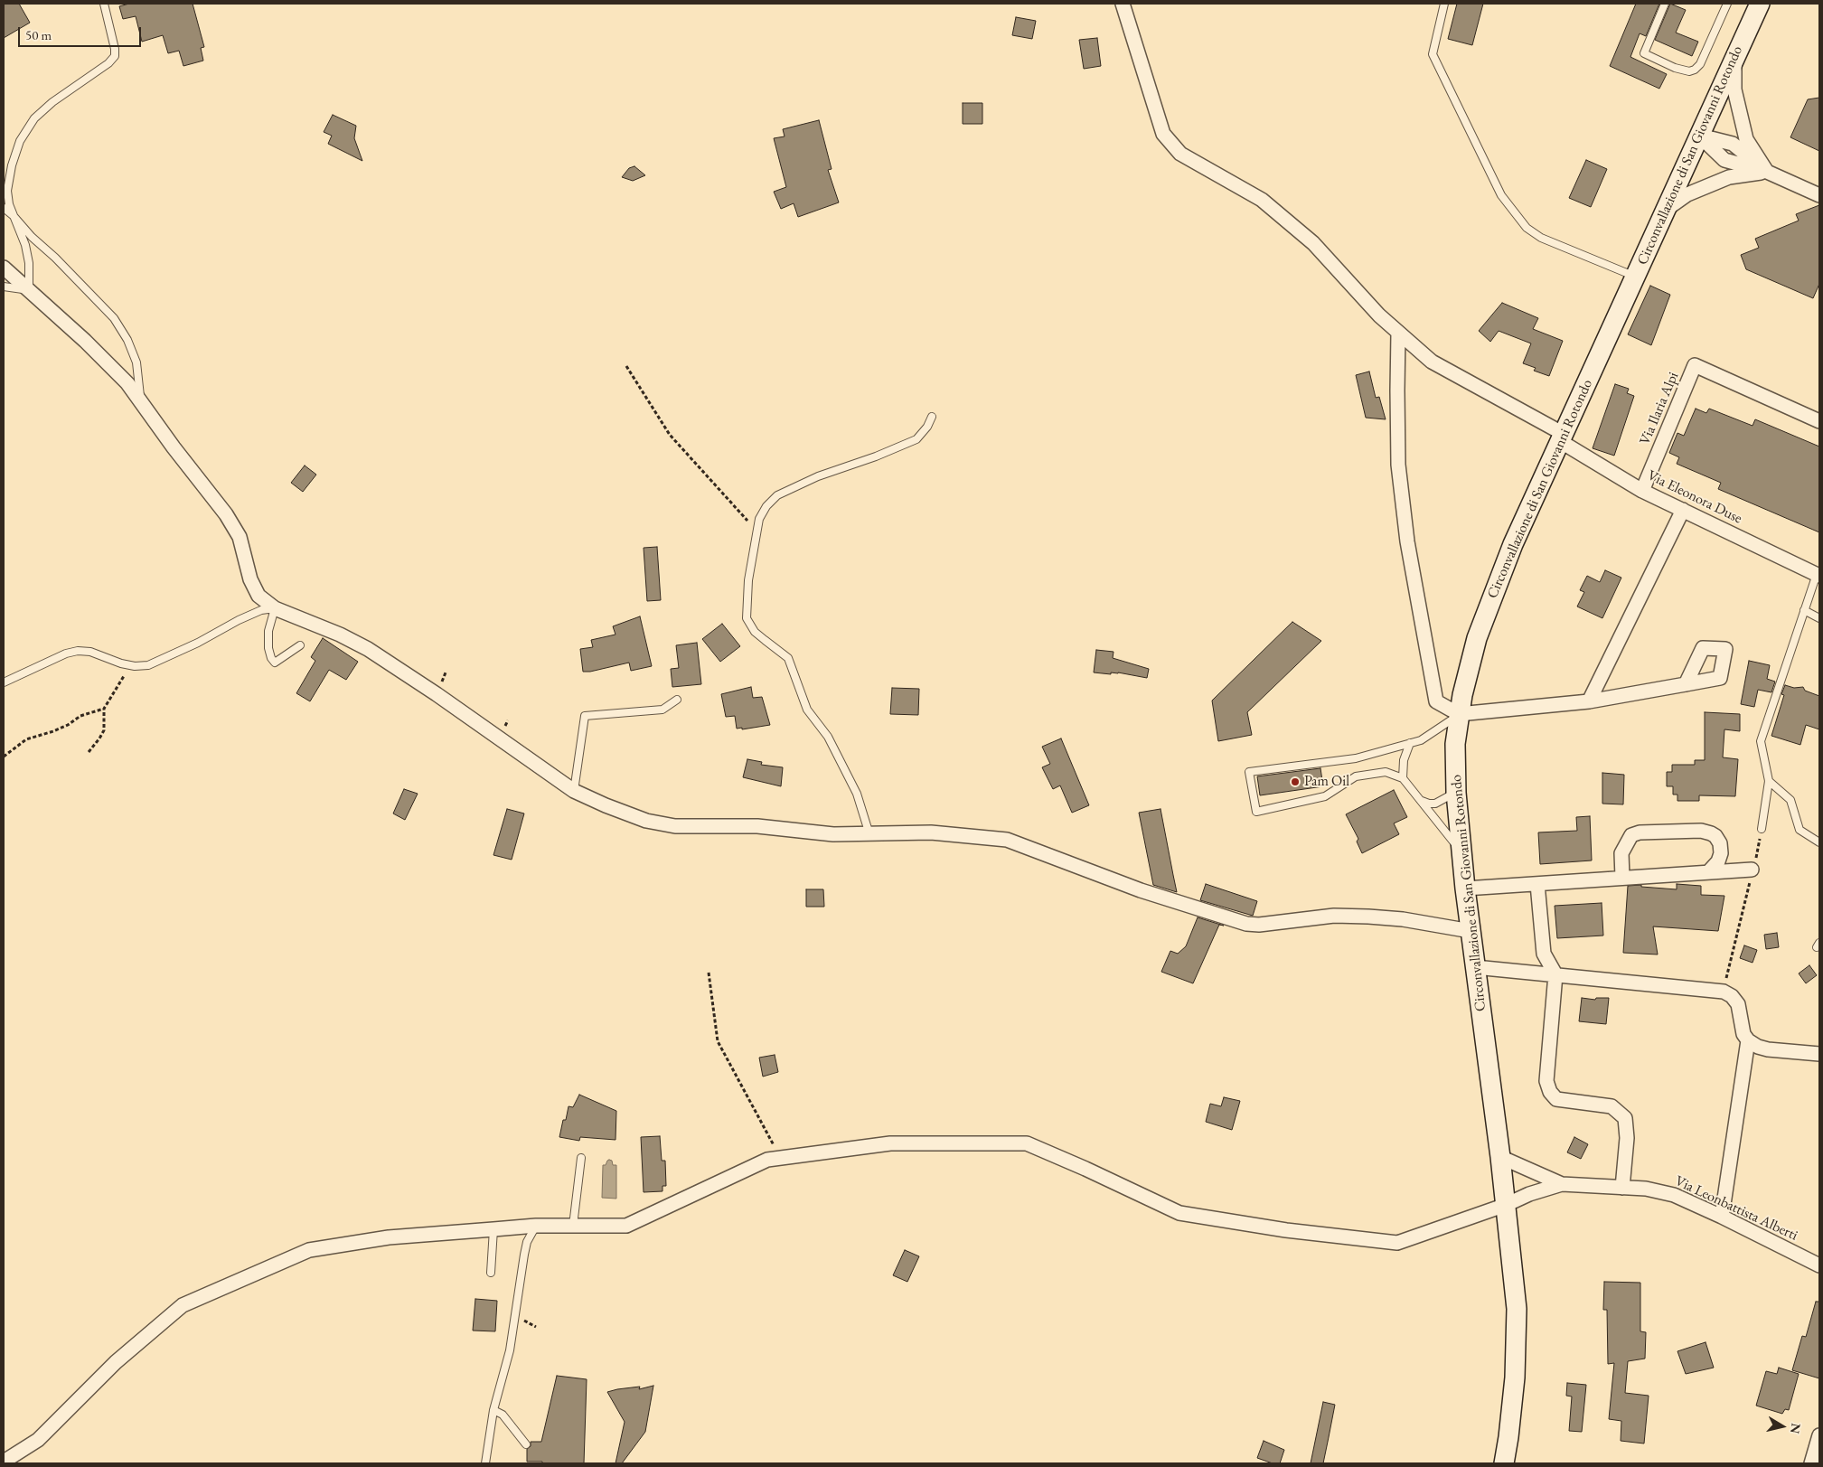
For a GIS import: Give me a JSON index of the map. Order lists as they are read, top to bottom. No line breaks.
{"streets":{"main road":["Circonvallazione di San Giovanni Rotondo"],"street":["Via Ilaria Alpi","Via Eleonora Duse","Via Leonbattista Alberti"]},"crossings":[["Circonvallazione di San Giovanni Rotondo","Via Eleonora Duse"],["Circonvallazione di San Giovanni Rotondo","Via Leonbattista Alberti"],["Via Ilaria Alpi","Via Eleonora Duse"]],"places":["Pam Oil"],"scale_bar":"50 m","north":"right"}
